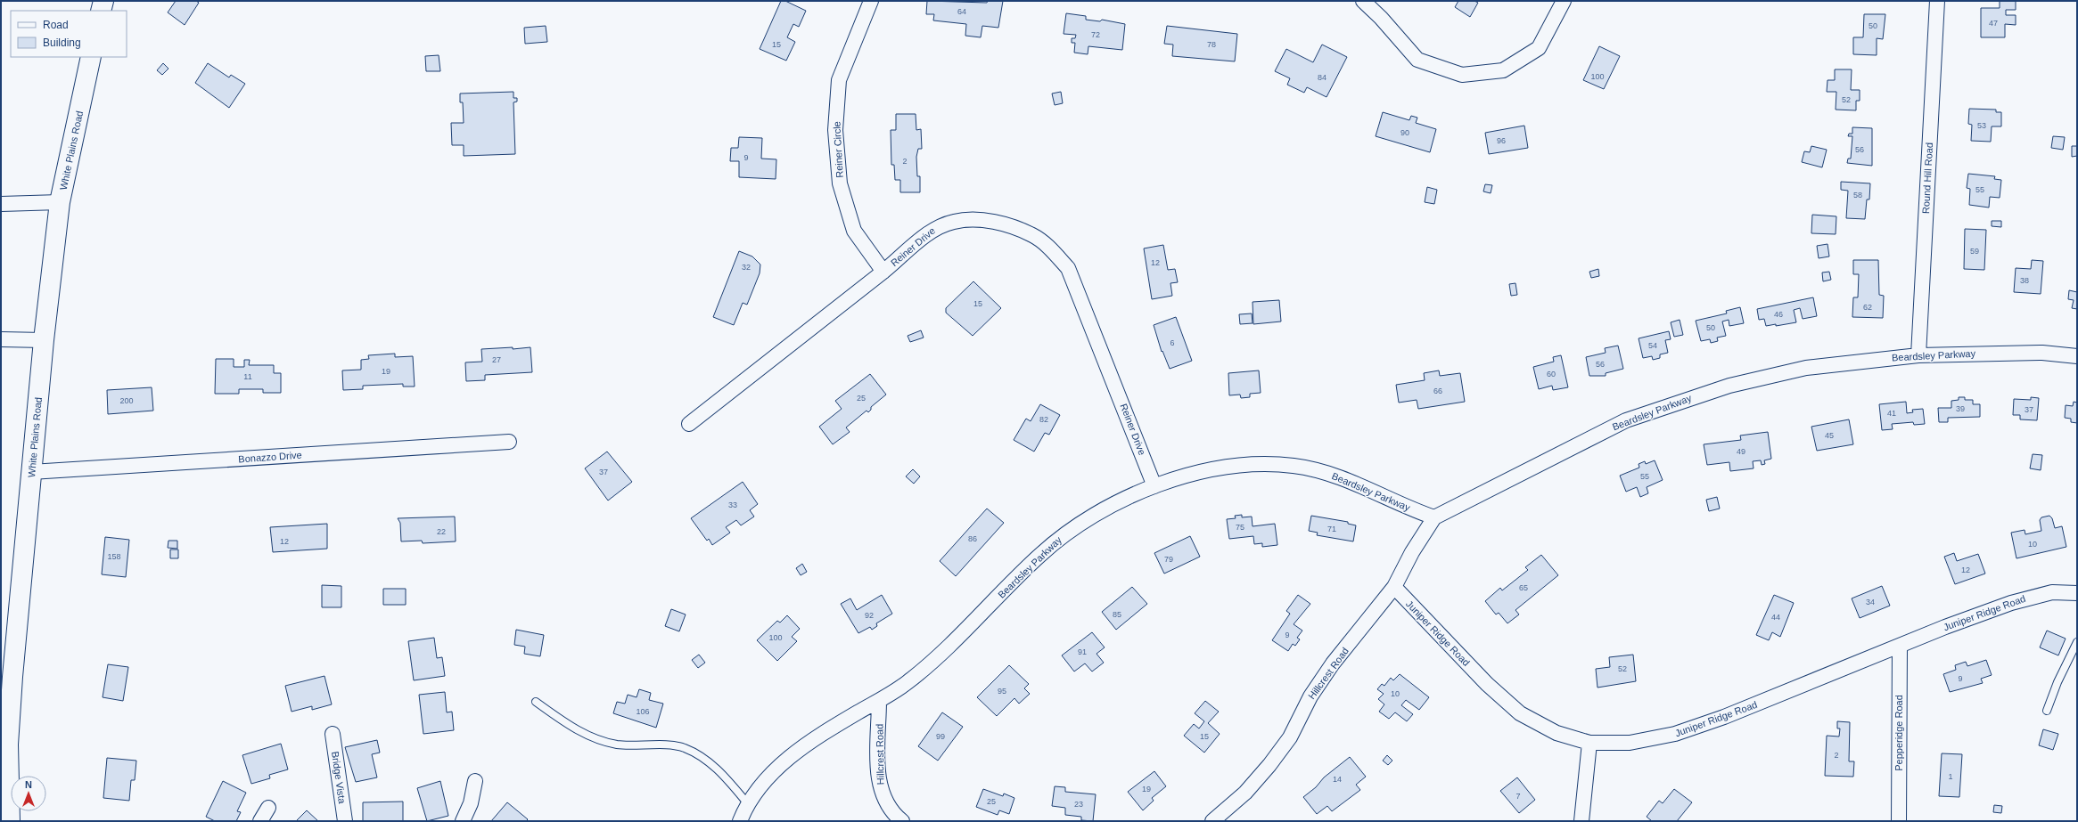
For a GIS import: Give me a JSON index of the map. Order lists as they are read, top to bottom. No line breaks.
{"streets":{"main road":["White Plains Road"],"street":["Reiner Circle","Round Hill Road","Reiner Drive","Beardsley Parkway","Bonazzo Drive","Juniper Ridge Road","Hillcrest Road","Pepperidge Road","Bridge Vista"]},"crossings":[["Reiner Circle","Reiner Drive"],["White Plains Road","Bonazzo Drive"],["Round Hill Road","Beardsley Parkway"],["Reiner Drive","Beardsley Parkway"],["Beardsley Parkway","Hillcrest Road"],["Juniper Ridge Road","Hillcrest Road"],["Juniper Ridge Road","Pepperidge Road"]],"house_numbers":["64","47","50","72","15","78","100","84","52","53","90","96","56","9","2","55","58","59","12","32","38","15","62","46","50","6","54","27","56","19","60","11","66","25","200","39","37","41","82","45","49","37","55","33","75","71","22","86","12","10","158","79","12","65","34","85","92","44","9","100","91","52","9","95","10","106","99","15","2","1","14","19","7","25","23"],"legend":["Road","Building"],"north":"top"}
